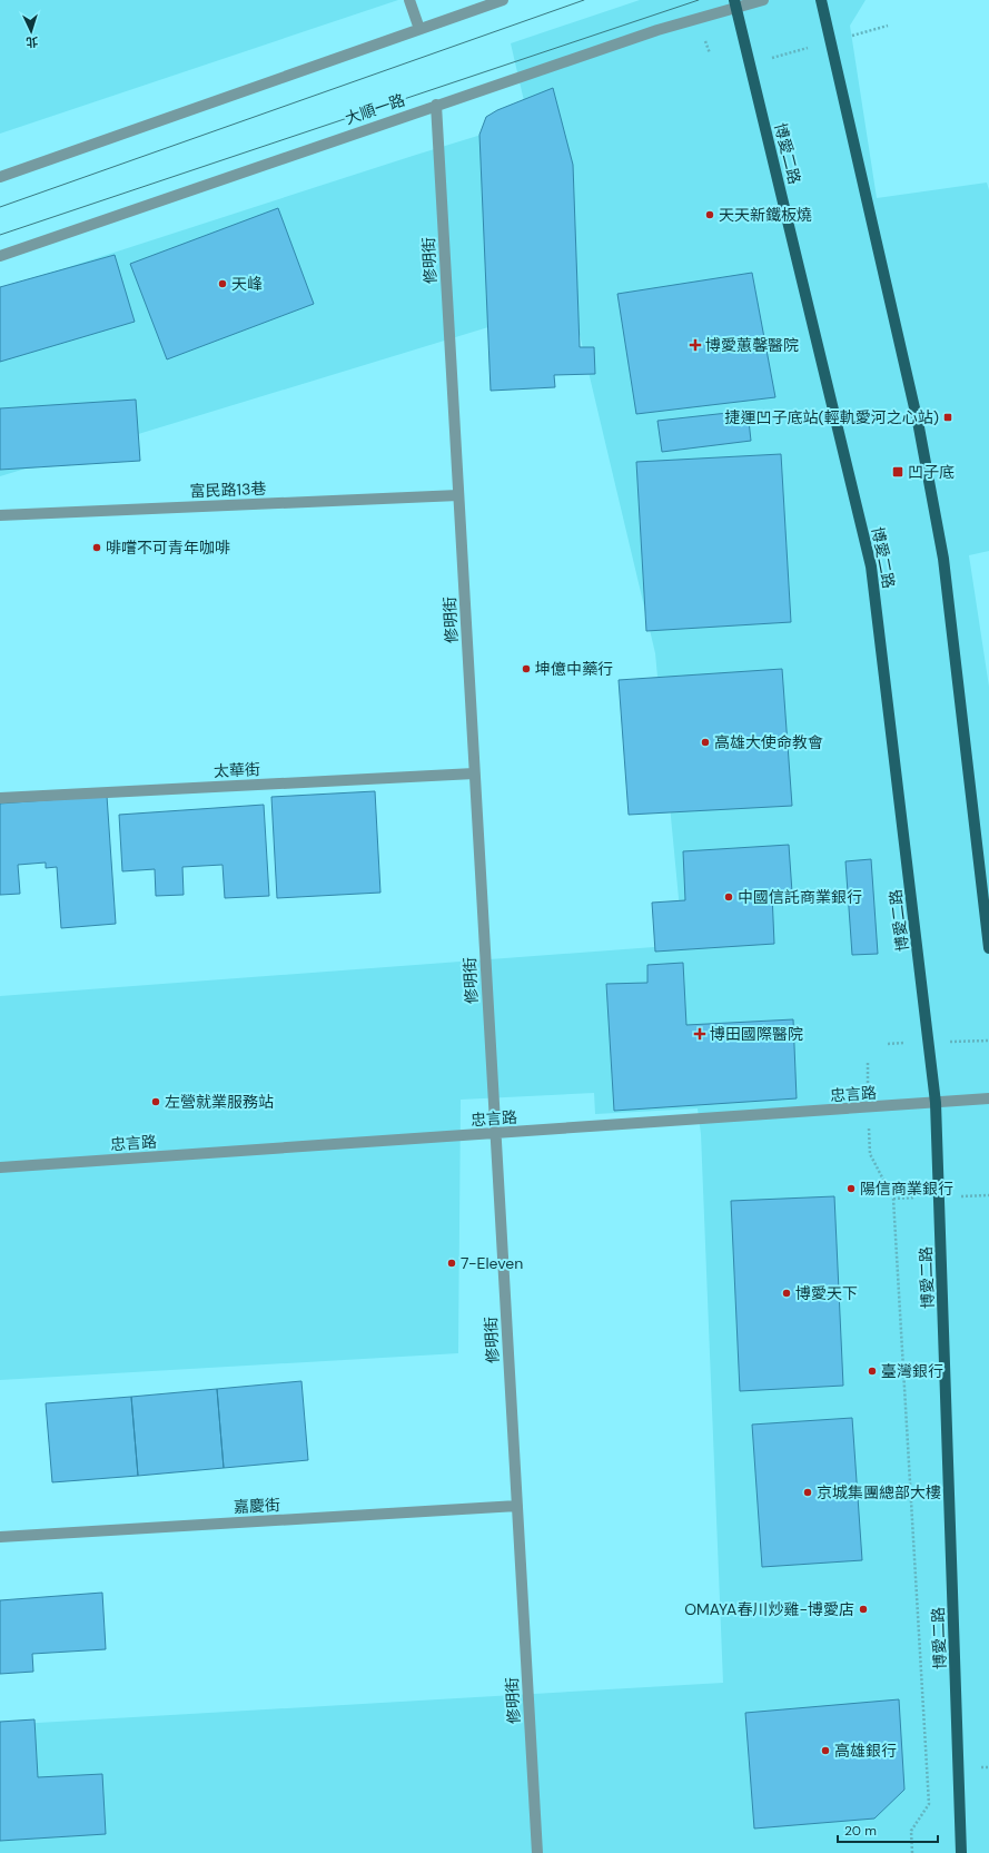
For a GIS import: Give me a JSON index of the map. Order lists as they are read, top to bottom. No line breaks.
{"streets":{"main road":["博愛二路"],"street":["大順一路","修明街","富民路13巷","太華街","忠言路","嘉慶街"]},"crossings":[["大順一路","博愛二路"],["大順一路","修明街"],["博愛二路","忠言路"],["修明街","富民路13巷"],["修明街","太華街"],["修明街","忠言路"],["修明街","嘉慶街"]],"places":{"other":["天天新鐵板燒","天峰","啡嚐不可青年咖啡","坤億中藥行","高雄大使命教會","中國信託商業銀行","左營就業服務站","陽信商業銀行","7-Eleven","博愛天下","臺灣銀行","京城集團總部大樓","OMAYA春川炒雞-博愛店","高雄銀行"],"health":["博愛蕙馨醫院","博田國際醫院"],"transit":["捷運凹子底站(輕軌愛河之心站)","凹子底"]},"scale_bar":"20 m","north":"bottom"}
